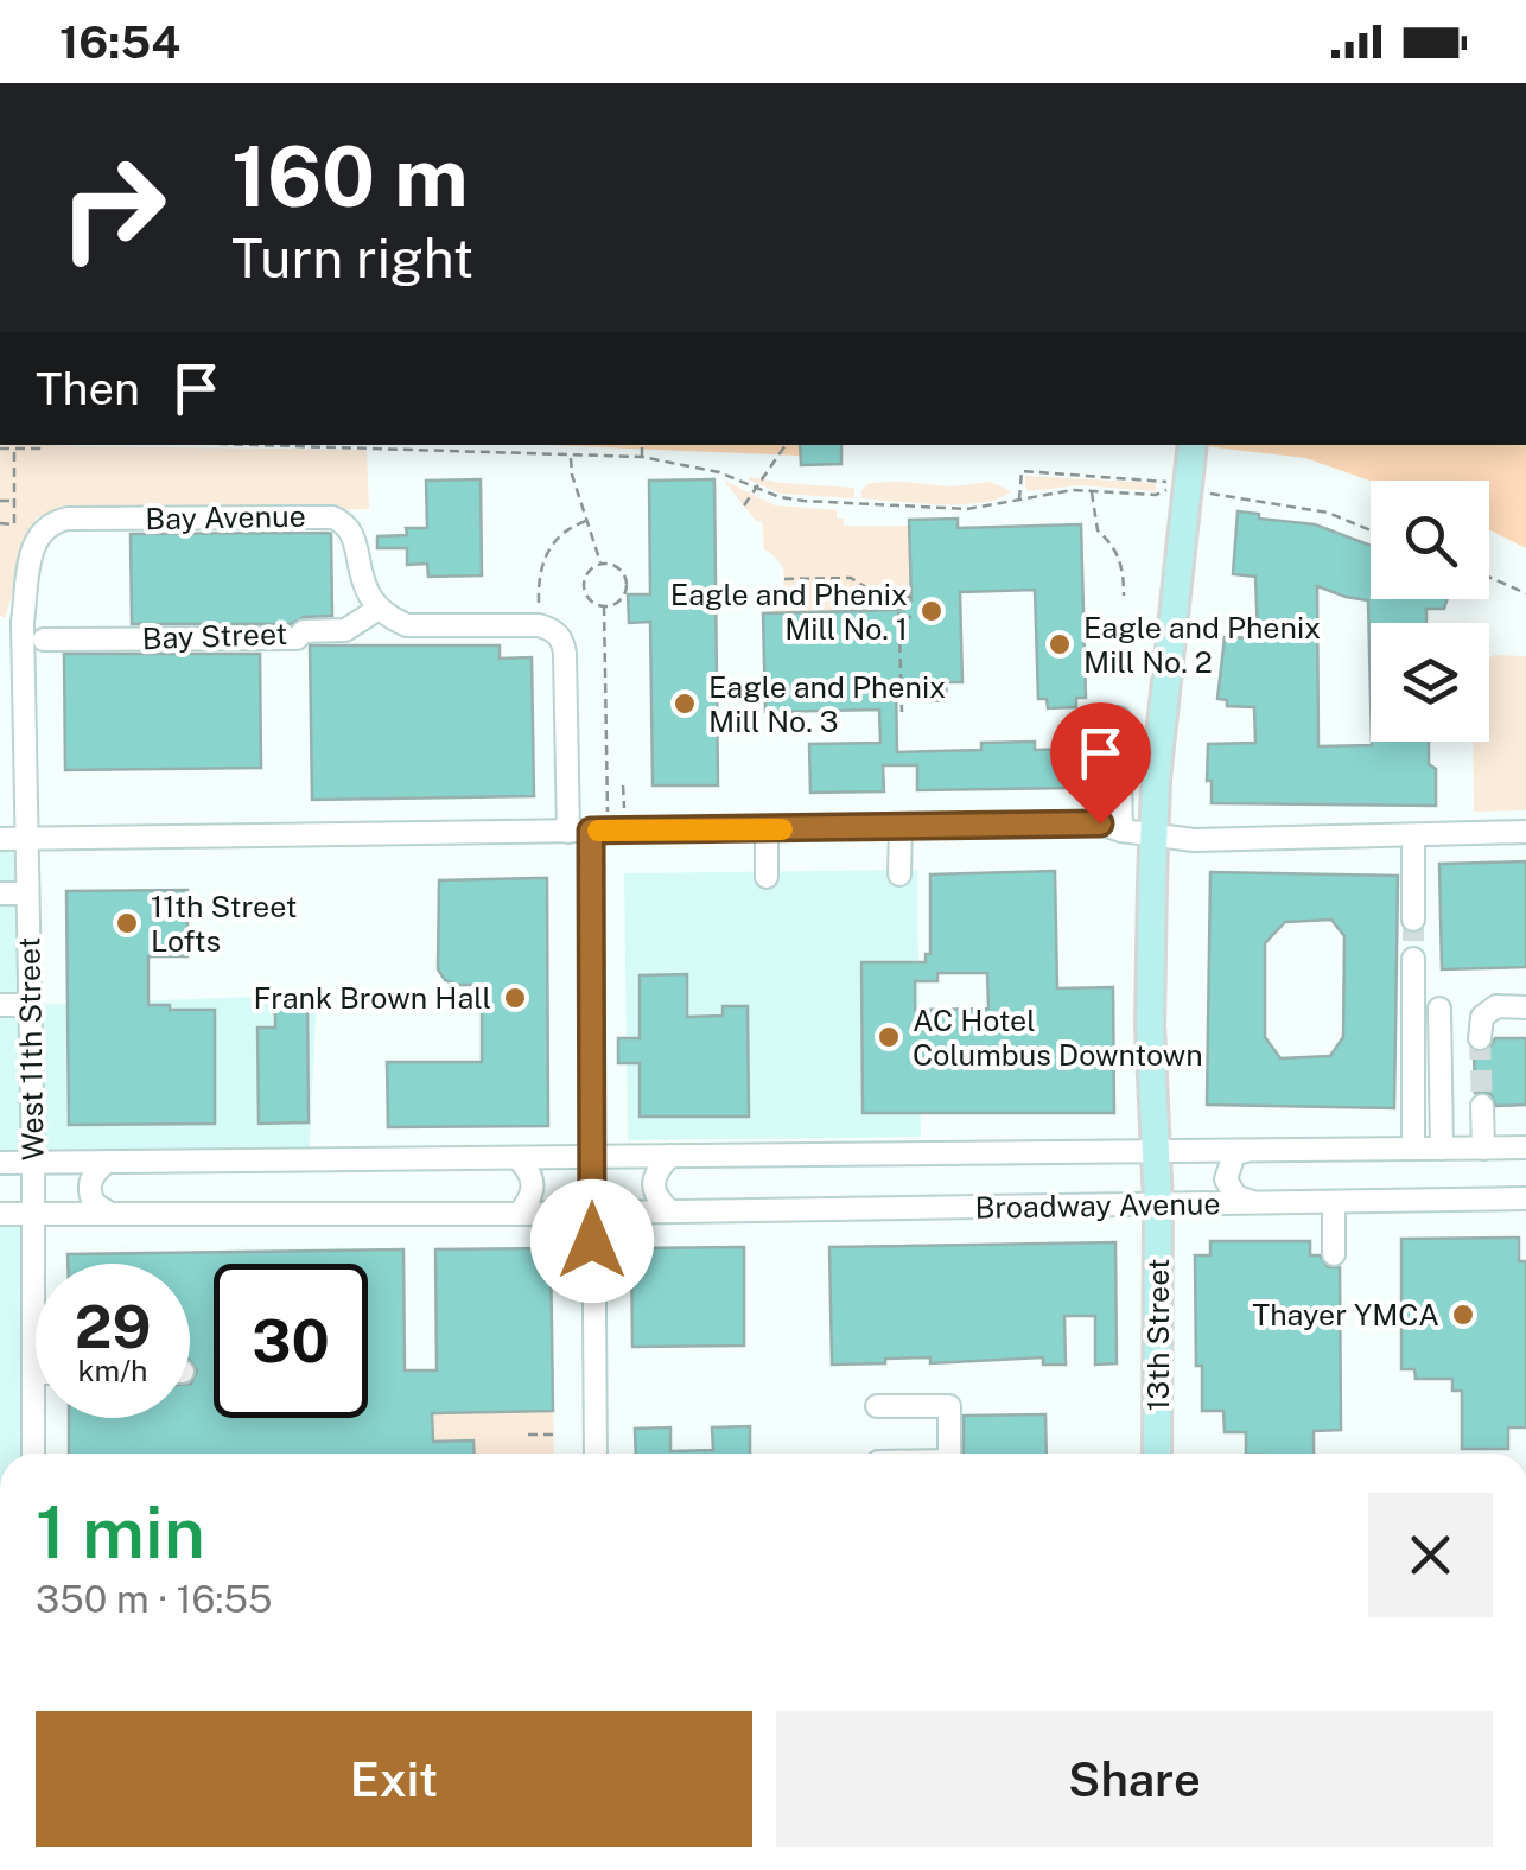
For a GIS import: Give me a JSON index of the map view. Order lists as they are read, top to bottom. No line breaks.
{"streets":{"main road":["13th Street"],"street":["Bay Avenue","Bay Street","West 11th Street","Broadway Avenue"]},"crossings":[["Bay Avenue","Bay Street"],["Bay Avenue","West 11th Street"],["West 11th Street","Broadway Avenue"],["Broadway Avenue","13th Street"]],"places":["Eagle and Phenix Mill No. 1","Eagle and Phenix Mill No. 2","Eagle and Phenix Mill No. 3","11th Street Lofts","Frank Brown Hall","AC Hotel Columbus Downtown","Thayer YMCA"],"page":{"status":"16:54","turn":["160 m","Turn right"],"then":"Then","speed":"29 km/h","limit":"30","heading":["1 min","350 m · 16:55"],"buttons":["Exit","Share"]}}
